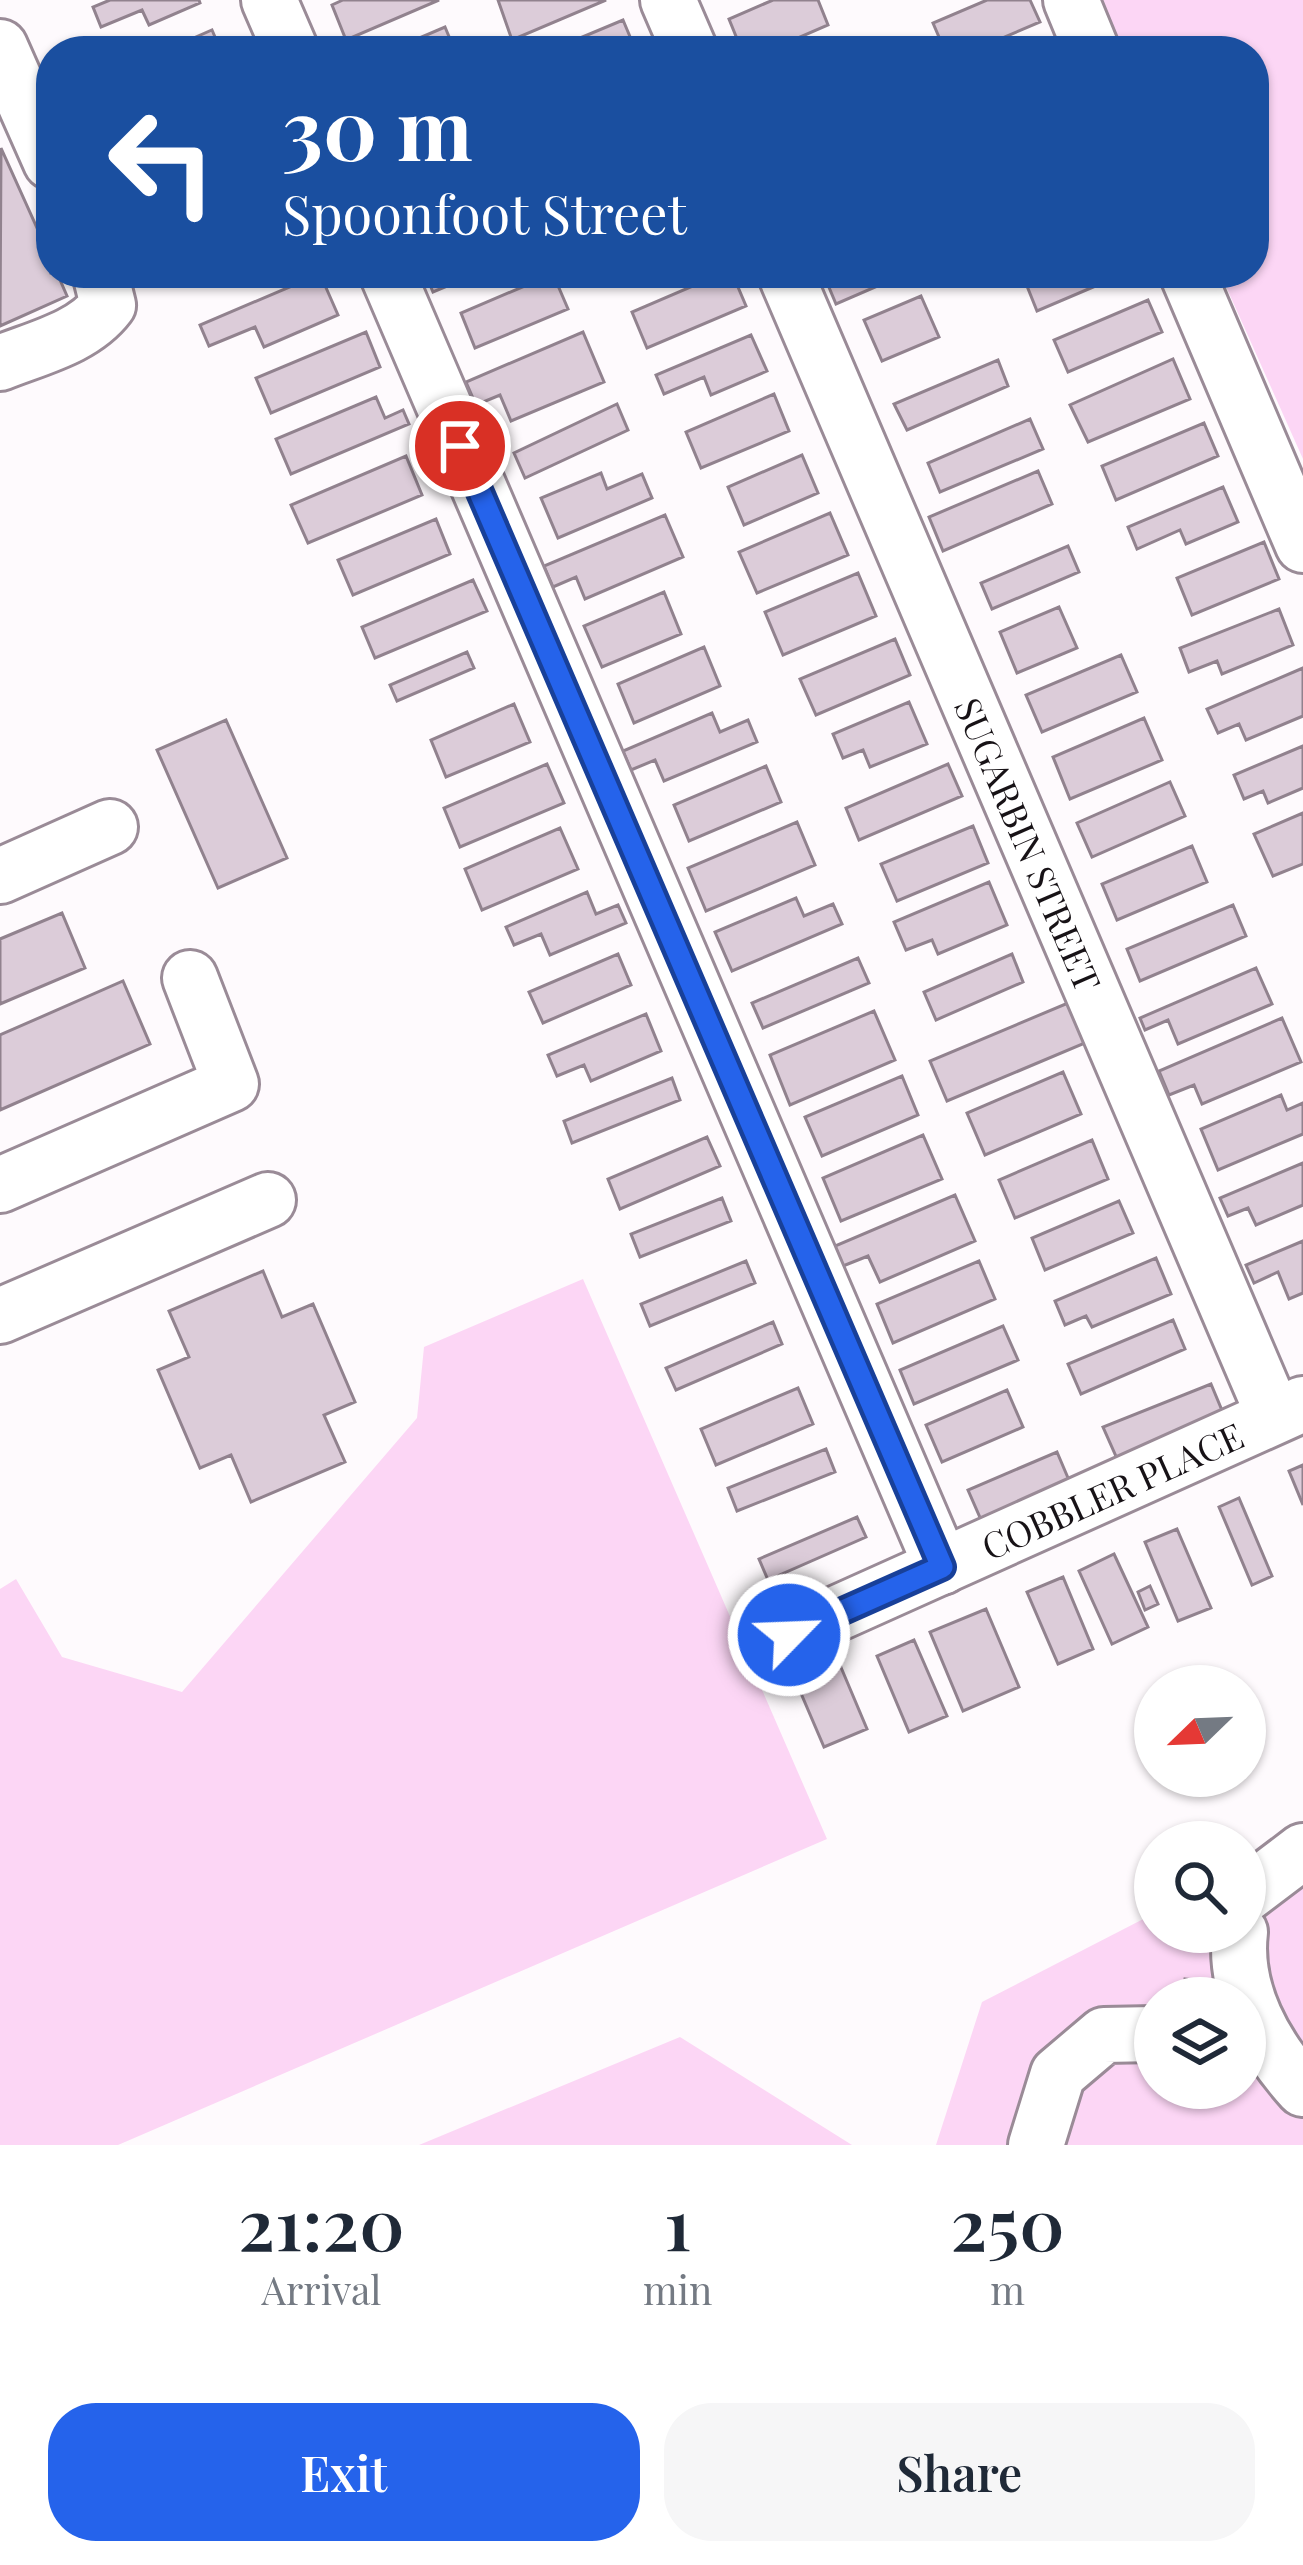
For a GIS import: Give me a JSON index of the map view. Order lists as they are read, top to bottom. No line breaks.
{"streets":{"lane":["SUGARBIN STREET","COBBLER PLACE"]},"crossings":[["SUGARBIN STREET","COBBLER PLACE"]],"north":"bottom left","page":{"turn":["30 m","Spoonfoot Street"],"eta":["21:20","Arrival","1","min","250","m"],"buttons":["Exit","Share"]}}
